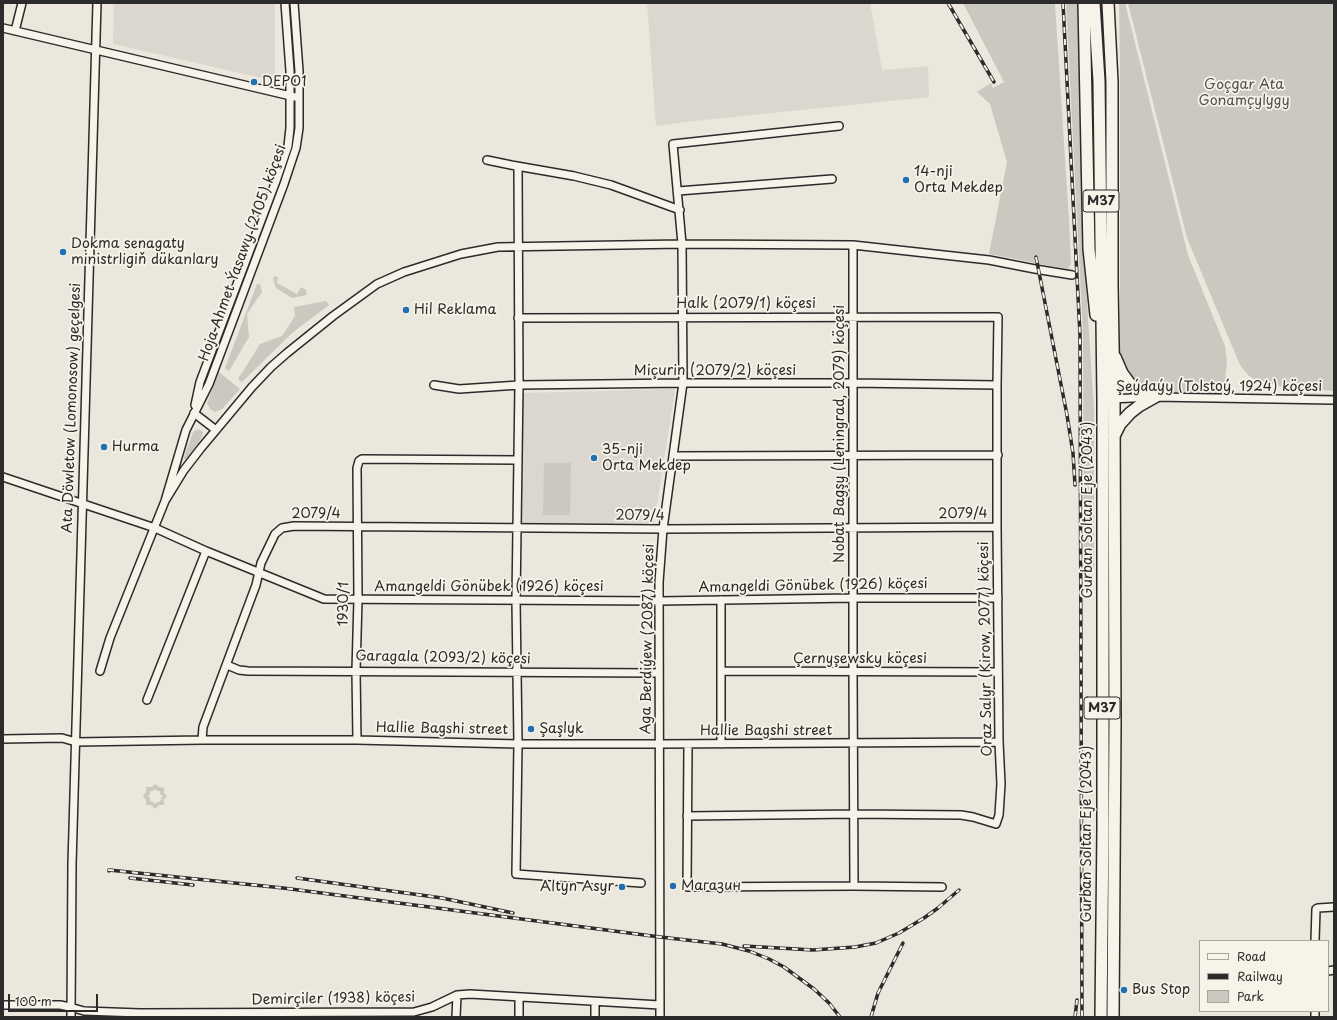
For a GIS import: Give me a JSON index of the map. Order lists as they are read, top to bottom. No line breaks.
{"streets":{"highway":["M37","Gurban Soltan Eje (2043)"],"street":["Hoja Ahmet Ýasawy (2105) köçesi","Halk (2079/1) köçesi","Miçurin (2079/2) köçesi","Şeýdaýy (Tolstoý, 1924) köçesi","Ata Döwletow (Lomonosow) geçelgesi","Nobat Bagşy (Leningrad, 2079) köçesi","2079/4","Amangeldi Gönübek (1926) köçesi","1930/1","Aga Berdiýew (2087) köçesi","Oraz Salyr (Kirow, 2077) köçesi","Garagala (2093/2) köçesi","Çernyşewsky köçesi","Hallie Bagshi street","Demirçiler (1938) köçesi"]},"crossings":[["Hoja Ahmet Ýasawy (2105) köçesi","Nobat Bagşy (Leningrad, 2079) köçesi"],["Hoja Ahmet Ýasawy (2105) köçesi","Amangeldi Gönübek (1926) köçesi"],["Hoja Ahmet Ýasawy (2105) köçesi","Aga Berdiýew (2087) köçesi"],["Halk (2079/1) köçesi","Nobat Bagşy (Leningrad, 2079) köçesi"],["Halk (2079/1) köçesi","Aga Berdiýew (2087) köçesi"],["Halk (2079/1) köçesi","Oraz Salyr (Kirow, 2077) köçesi"],["Miçurin (2079/2) köçesi","Nobat Bagşy (Leningrad, 2079) köçesi"],["Miçurin (2079/2) köçesi","Aga Berdiýew (2087) köçesi"],["Miçurin (2079/2) köçesi","Oraz Salyr (Kirow, 2077) köçesi"],["Şeýdaýy (Tolstoý, 1924) köçesi","Gurban Soltan Eje (2043)"],["Ata Döwletow (Lomonosow) geçelgesi","Amangeldi Gönübek (1926) köçesi"],["Ata Döwletow (Lomonosow) geçelgesi","Hallie Bagshi street"],["Nobat Bagşy (Leningrad, 2079) köçesi","2079/4"],["Nobat Bagşy (Leningrad, 2079) köçesi","Amangeldi Gönübek (1926) köçesi"],["Nobat Bagşy (Leningrad, 2079) köçesi","Oraz Salyr (Kirow, 2077) köçesi"],["Nobat Bagşy (Leningrad, 2079) köçesi","Çernyşewsky köçesi"],["Nobat Bagşy (Leningrad, 2079) köçesi","Hallie Bagshi street"],["2079/4","Amangeldi Gönübek (1926) köçesi"],["2079/4","1930/1"],["2079/4","Aga Berdiýew (2087) köçesi"],["2079/4","Oraz Salyr (Kirow, 2077) köçesi"],["Amangeldi Gönübek (1926) köçesi","1930/1"],["Amangeldi Gönübek (1926) köçesi","Aga Berdiýew (2087) köçesi"],["Amangeldi Gönübek (1926) köçesi","Oraz Salyr (Kirow, 2077) köçesi"],["1930/1","Garagala (2093/2) köçesi"],["1930/1","Hallie Bagshi street"],["Aga Berdiýew (2087) köçesi","Garagala (2093/2) köçesi"],["Aga Berdiýew (2087) köçesi","Hallie Bagshi street"],["Aga Berdiýew (2087) köçesi","Demirçiler (1938) köçesi"],["Oraz Salyr (Kirow, 2077) köçesi","Çernyşewsky köçesi"],["Oraz Salyr (Kirow, 2077) köçesi","Hallie Bagshi street"]],"parks":["Goçgar Ata Gonamçylygy"],"places":["DEPO1","14-nji Orta Mekdep","Dokma senagaty ministrligiň dükanlary","Hil Reklama","Hurma","35-nji Orta Mekdep","Şaşlyk","Магазин","Altyn Asyr","Bus Stop"],"legend":["Road","Railway","Park"],"scale_bar":"100 m"}
